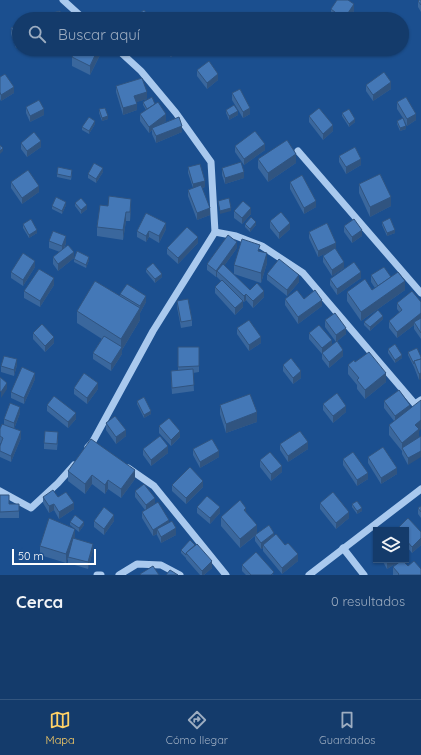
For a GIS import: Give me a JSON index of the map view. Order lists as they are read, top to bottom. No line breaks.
{"scale_bar":"50 m","page":{"search":"Buscar aquí","scale":"50 m","heading":["Cerca","0 resultados"],"nav":["Mapa","Cómo llegar","Guardados"]}}
